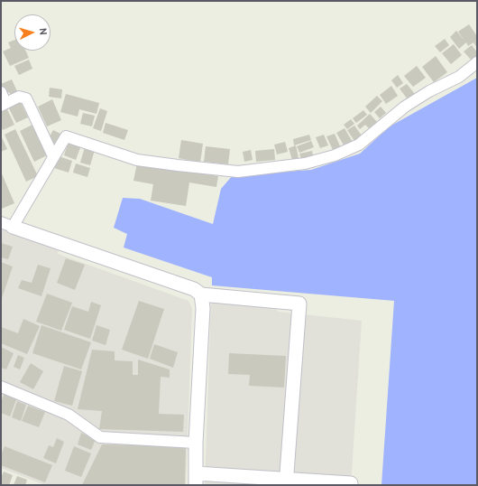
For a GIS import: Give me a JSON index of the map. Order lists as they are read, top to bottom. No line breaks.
{"north":"right"}
